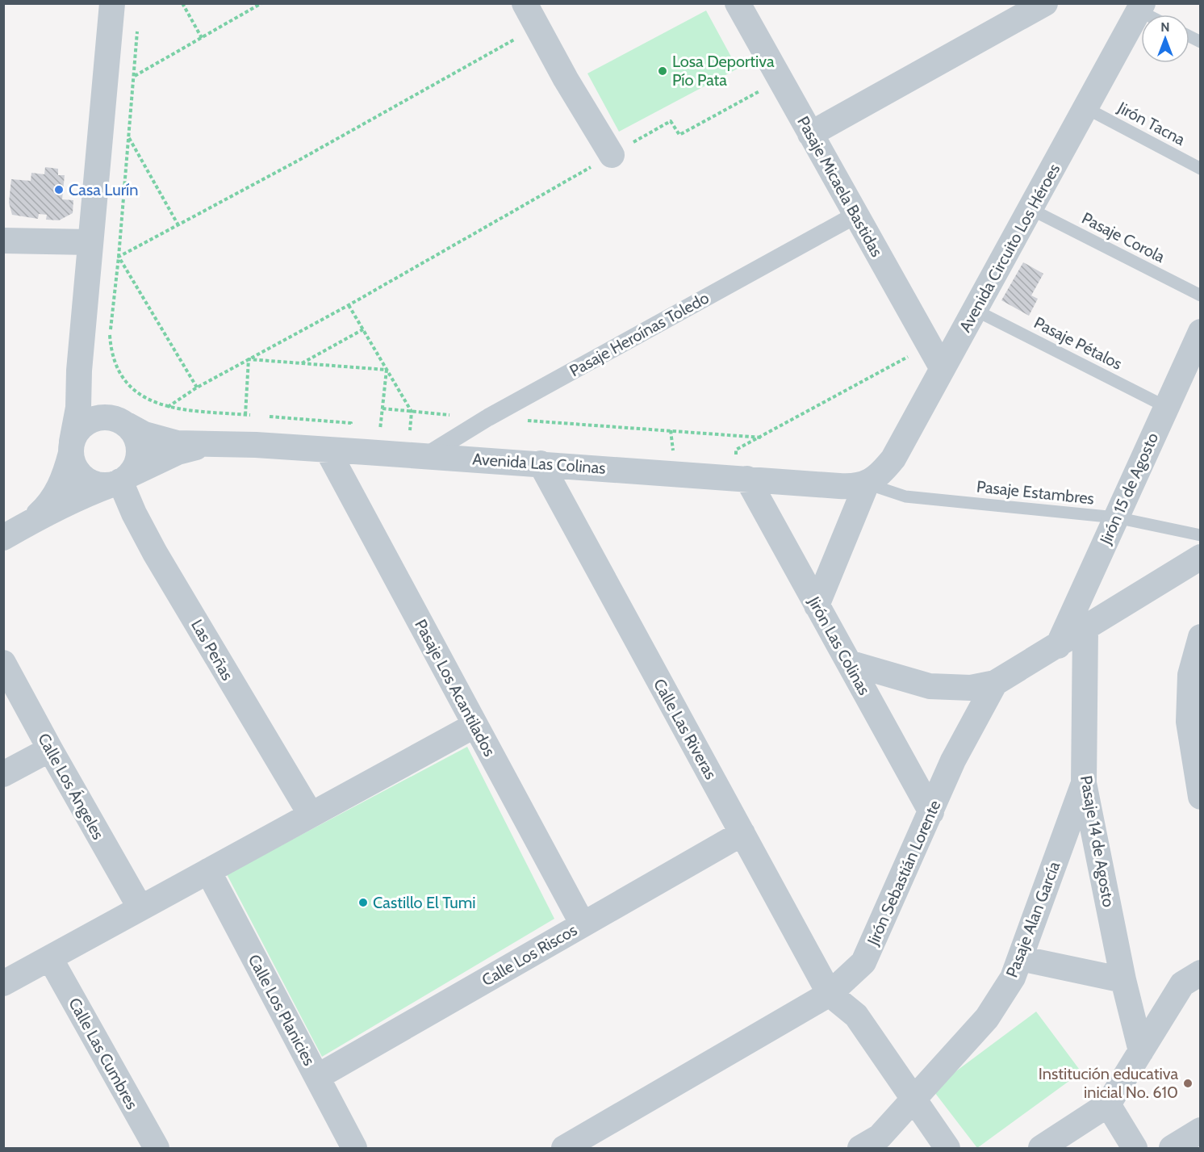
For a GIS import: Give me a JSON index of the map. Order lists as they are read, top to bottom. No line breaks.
{"streets":{"street":["Pasaje Micaela Bastidas","Avenida Circuito Los Héroes","Pasaje Heroínas Toledo","Avenida Las Colinas","Jirón 15 de Agosto","Jirón Las Colinas","Las Peñas","Pasaje Los Acantilados","Calle Las Riveras","Calle Los Ángeles","Pasaje 14 de Agosto","Jirón Sebastián Lorente","Pasaje Alan García","Calle Los Riscos","Calle Los Planicies","Calle Las Cumbres"],"lane":["Jirón Tacna","Pasaje Corola","Pasaje Pétalos","Pasaje Estambres"]},"crossings":[["Jirón Tacna","Avenida Circuito Los Héroes"],["Pasaje Micaela Bastidas","Avenida Circuito Los Héroes"],["Pasaje Micaela Bastidas","Pasaje Heroínas Toledo"],["Pasaje Corola","Avenida Circuito Los Héroes"],["Avenida Circuito Los Héroes","Pasaje Pétalos"],["Avenida Circuito Los Héroes","Avenida Las Colinas"],["Avenida Circuito Los Héroes","Pasaje Estambres"],["Pasaje Heroínas Toledo","Avenida Las Colinas"],["Pasaje Pétalos","Jirón 15 de Agosto"],["Avenida Las Colinas","Pasaje Estambres"],["Avenida Las Colinas","Jirón Las Colinas"],["Avenida Las Colinas","Las Peñas"],["Avenida Las Colinas","Pasaje Los Acantilados"],["Avenida Las Colinas","Calle Las Riveras"],["Jirón 15 de Agosto","Pasaje Estambres"],["Jirón Las Colinas","Jirón Sebastián Lorente"],["Pasaje Los Acantilados","Calle Los Riscos"],["Calle Las Riveras","Jirón Sebastián Lorente"],["Calle Las Riveras","Calle Los Riscos"],["Pasaje 14 de Agosto","Pasaje Alan García"],["Calle Los Riscos","Calle Los Planicies"]],"places":["Losa Deportiva Pío Pata","Casa Lurín","Castillo El Tumi","Institución educativa inicial No. 610"],"north":"top"}
